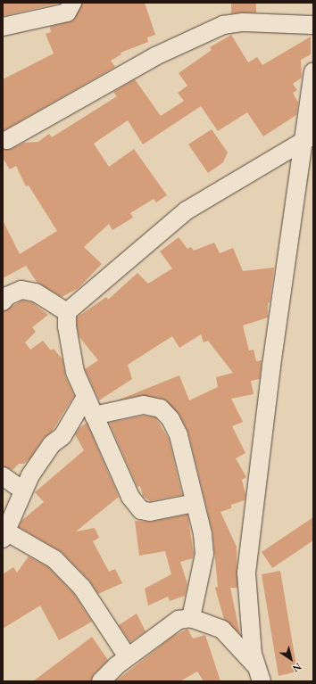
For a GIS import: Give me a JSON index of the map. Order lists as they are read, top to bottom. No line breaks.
{"north":"bottom right"}
